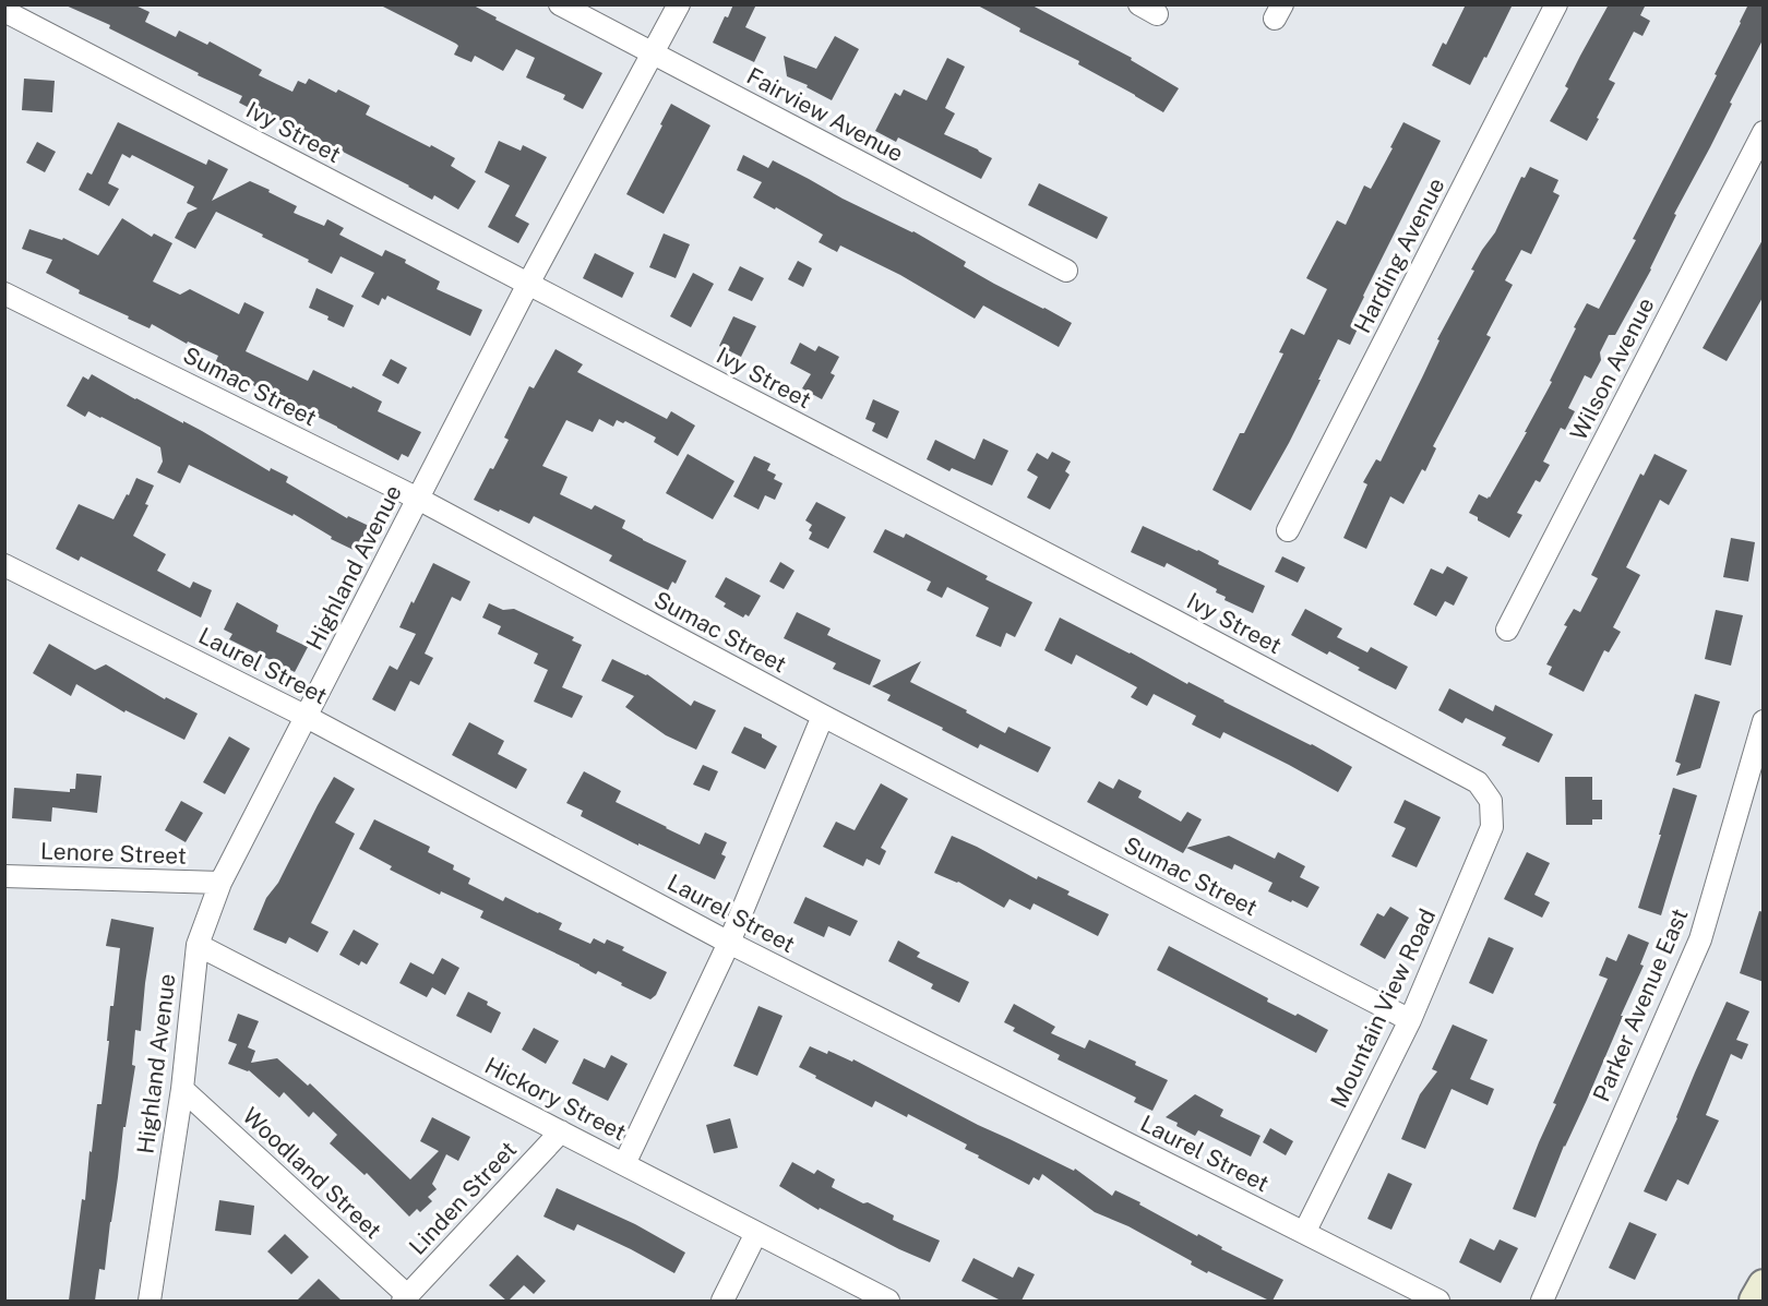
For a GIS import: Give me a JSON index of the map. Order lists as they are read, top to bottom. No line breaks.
{"streets":{"street":["Fairview Avenue","Ivy Street","Harding Avenue","Wilson Avenue","Sumac Street","Highland Avenue","Laurel Street","Lenore Street","Parker Avenue East","Mountain View Road","Hickory Street","Woodland Street","Linden Street"]},"crossings":[["Fairview Avenue","Highland Avenue"],["Ivy Street","Highland Avenue"],["Ivy Street","Mountain View Road"],["Sumac Street","Highland Avenue"],["Sumac Street","Mountain View Road"],["Highland Avenue","Laurel Street"],["Highland Avenue","Lenore Street"],["Highland Avenue","Hickory Street"],["Highland Avenue","Woodland Street"],["Laurel Street","Mountain View Road"],["Hickory Street","Linden Street"],["Woodland Street","Linden Street"]]}
